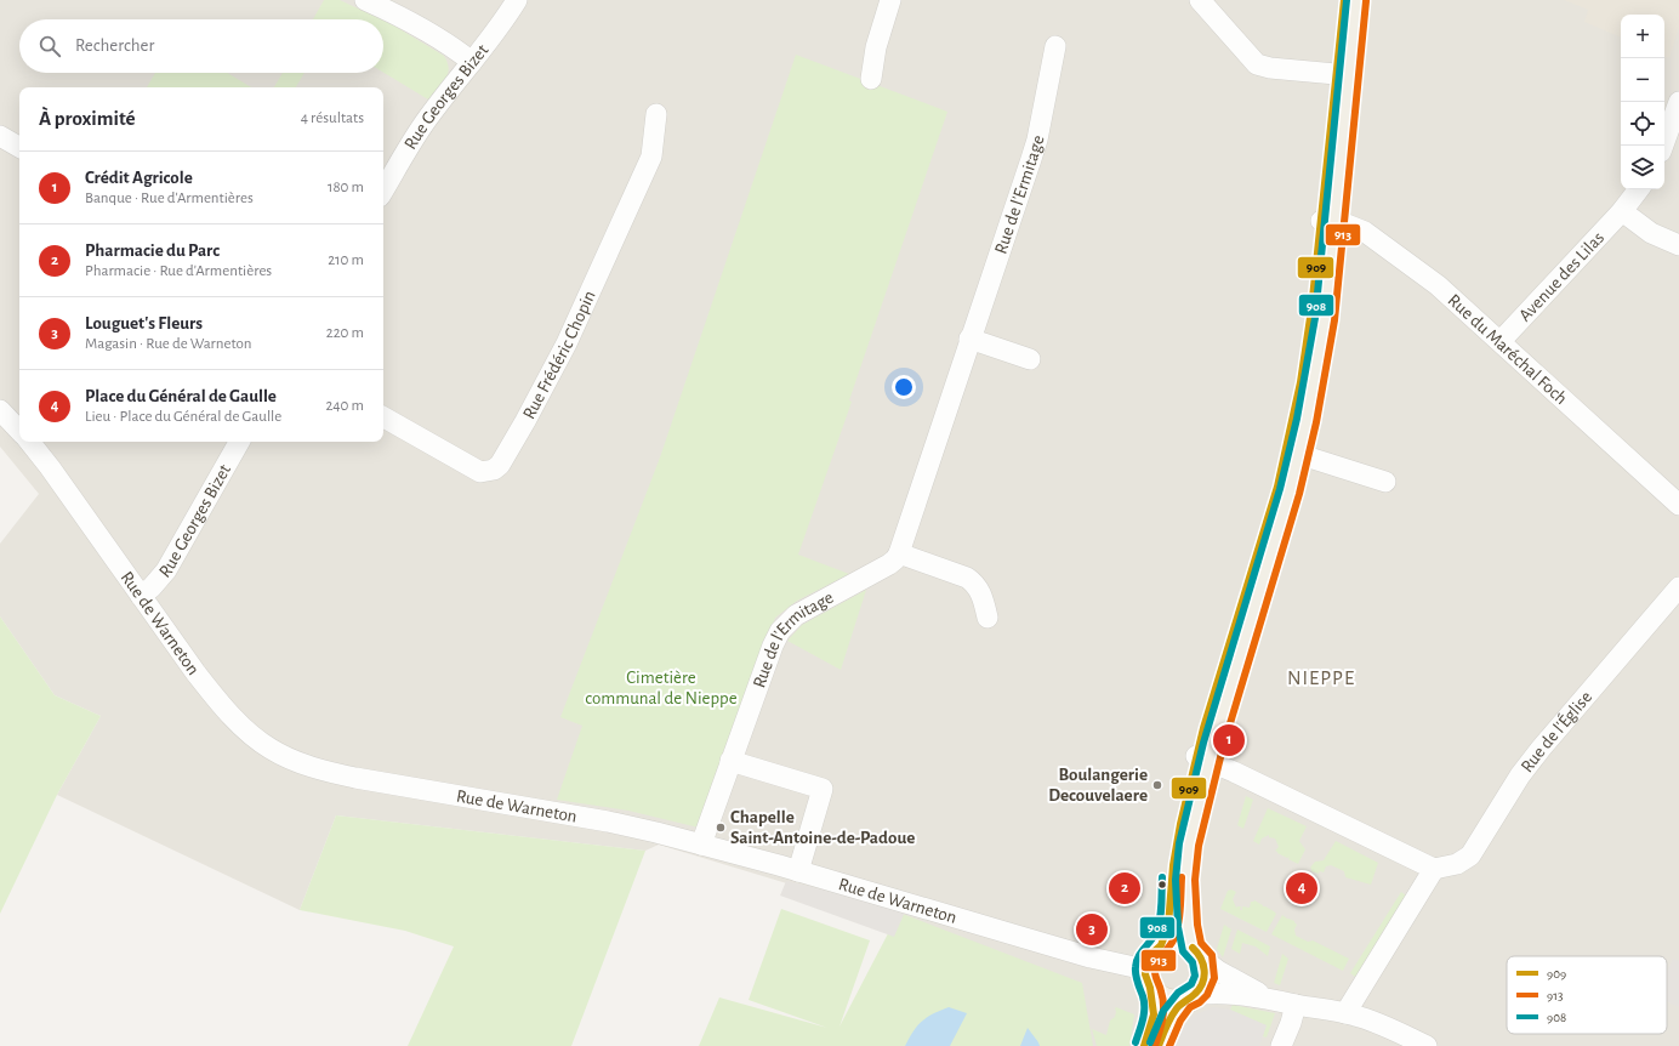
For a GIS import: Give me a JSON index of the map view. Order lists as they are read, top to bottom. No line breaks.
{"streets":{"street":["Rue Georges Bizet","Rue de l'Ermitage","Avenue des Lilas","Rue du Maréchal Foch","Rue Frédéric Chopin","Rue de Warneton","Rue de l'Église"]},"crossings":[["Rue Georges Bizet","Rue de Warneton"],["Rue de l'Ermitage","Rue de Warneton"],["Avenue des Lilas","Rue du Maréchal Foch"]],"districts":["NIEPPE"],"parks":["Cimetière communal de Nieppe"],"places":["Boulangerie Decouvelaere","Chapelle Saint-Antoine-de-Padoue"],"lines":["transit line 909","transit line 908","transit line 913"],"legend":["909","913","908"],"page":{"map_buttons":["+","−"],"search":"Rechercher","heading":["À proximité","4 résultats"],"list":[{"mark":"1","name":"Crédit Agricole","note":"Banque · Rue d'Armentières","value":"180 m"},{"mark":"2","name":"Pharmacie du Parc","note":"Pharmacie · Rue d'Armentières","value":"210 m"},{"mark":"3","name":"Louguet's Fleurs","note":"Magasin · Rue de Warneton","value":"220 m"},{"mark":"4","name":"Place du Général de Gaulle","note":"Lieu · Place du Général de Gaulle","value":"240 m"}],"pins":["1","2","4","3"]}}
